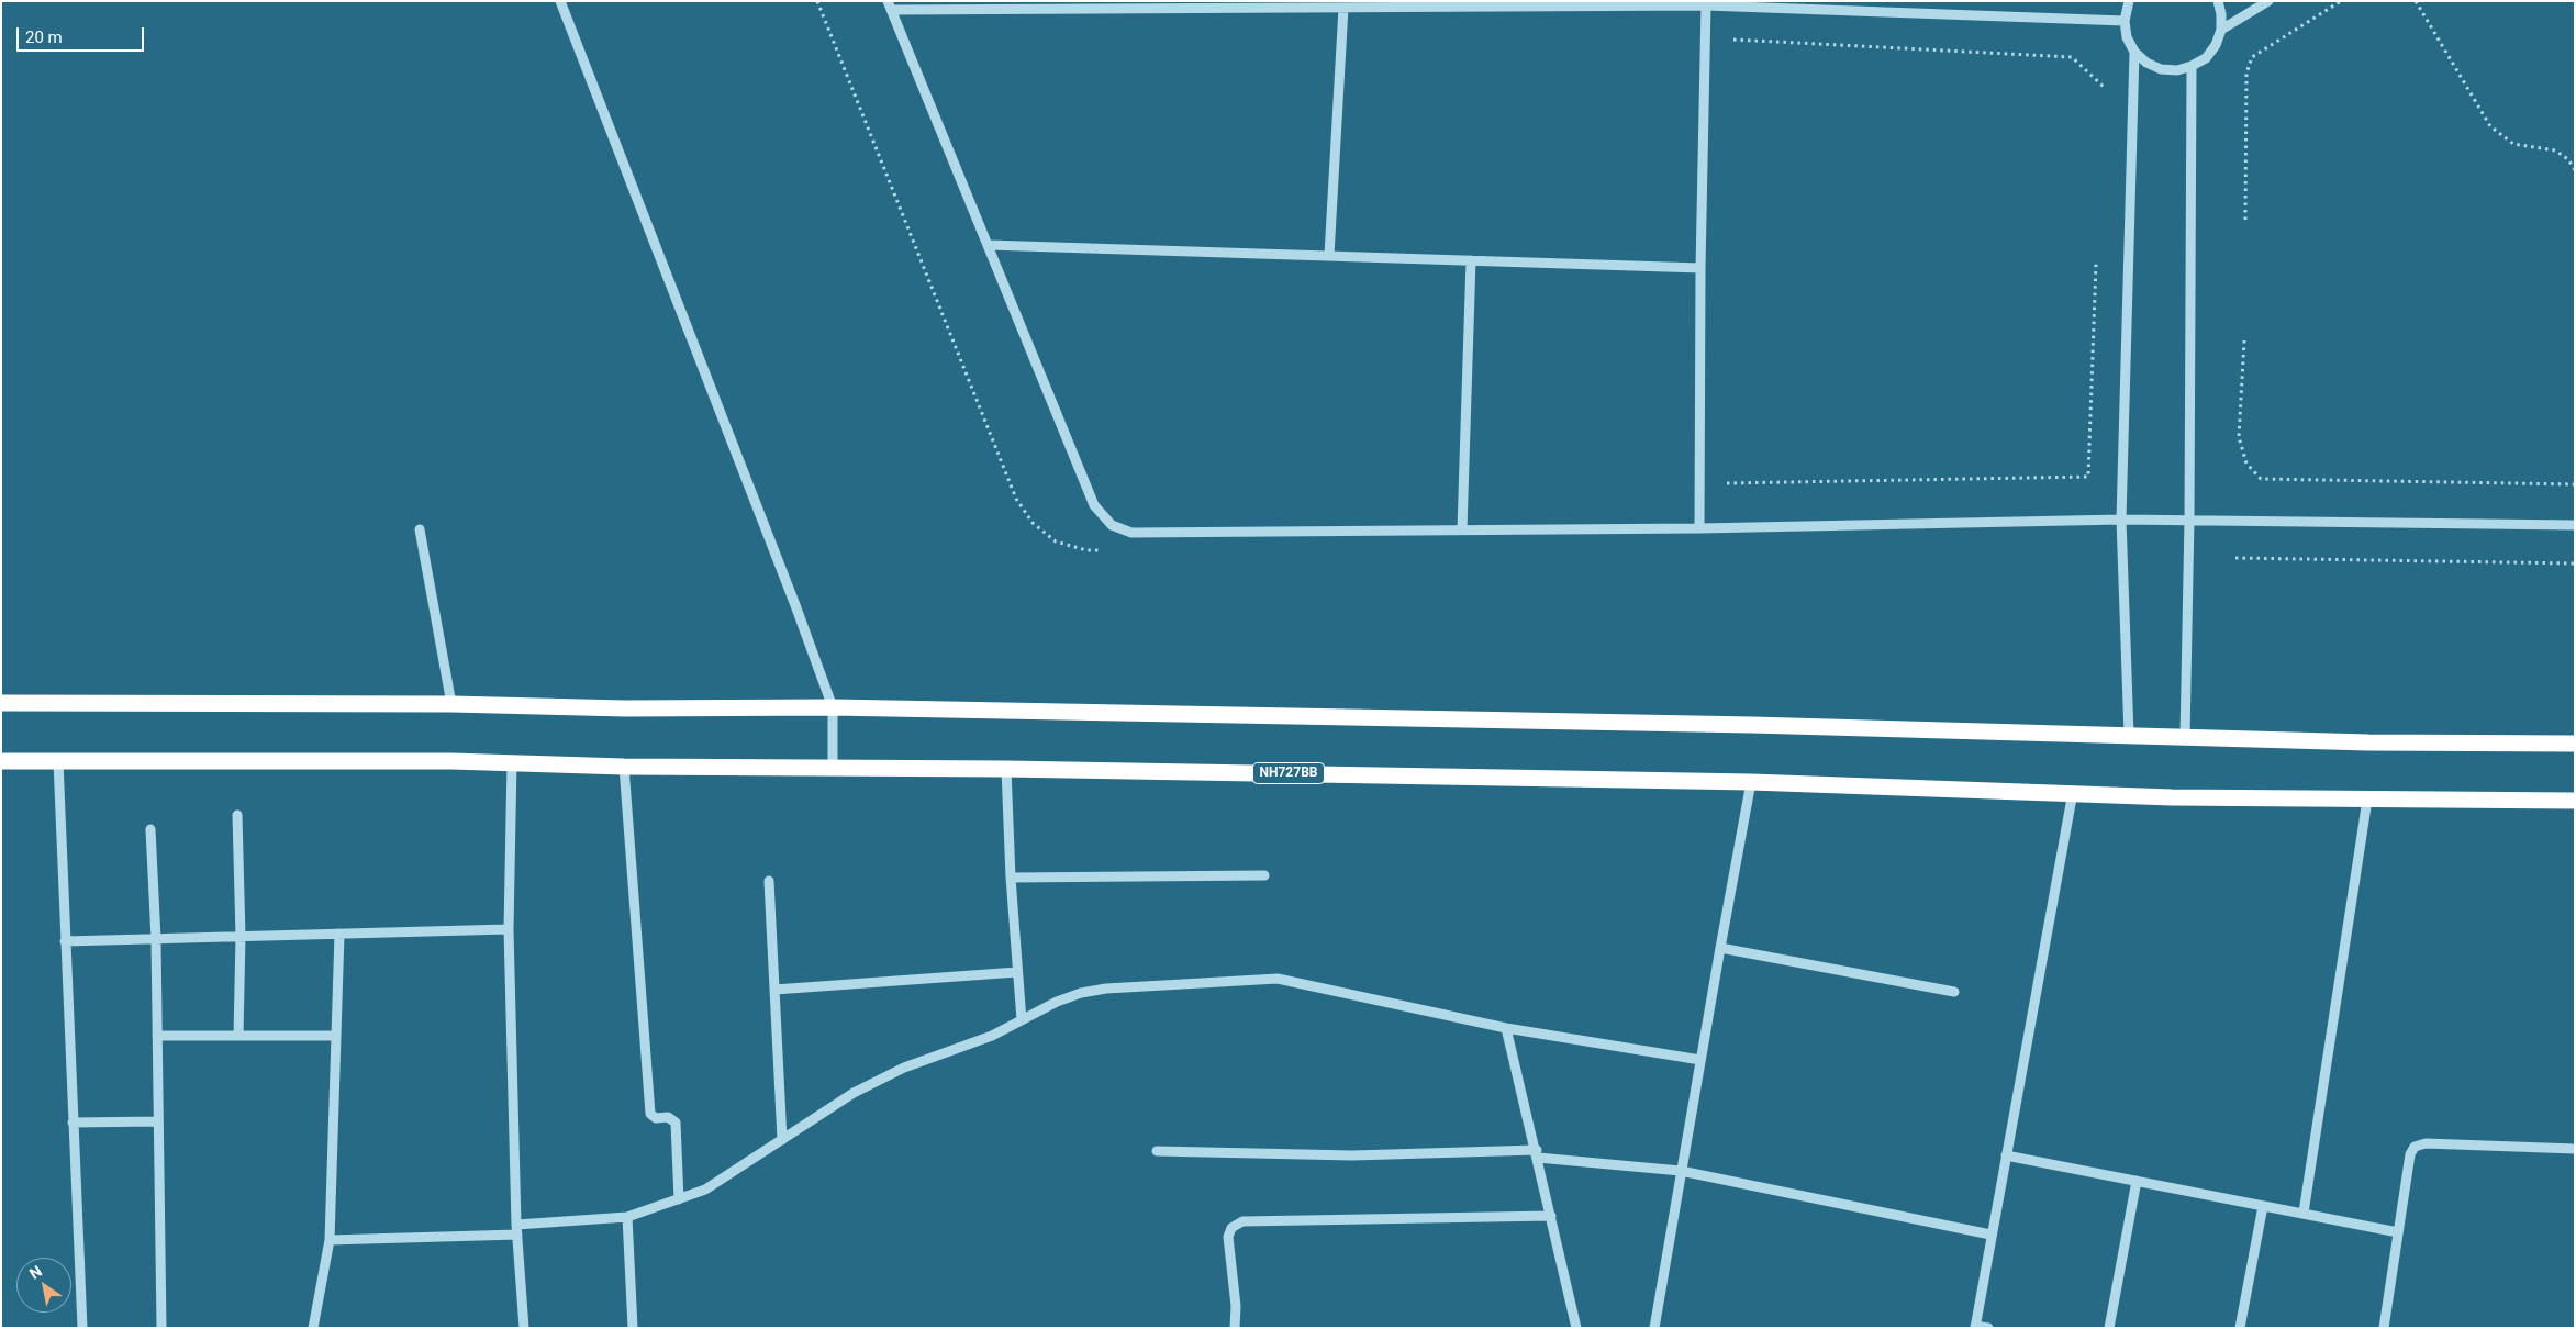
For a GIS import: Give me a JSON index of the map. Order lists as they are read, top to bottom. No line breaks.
{"streets":{"highway":["NH727BB"]},"scale_bar":"20 m","north":"top left"}
